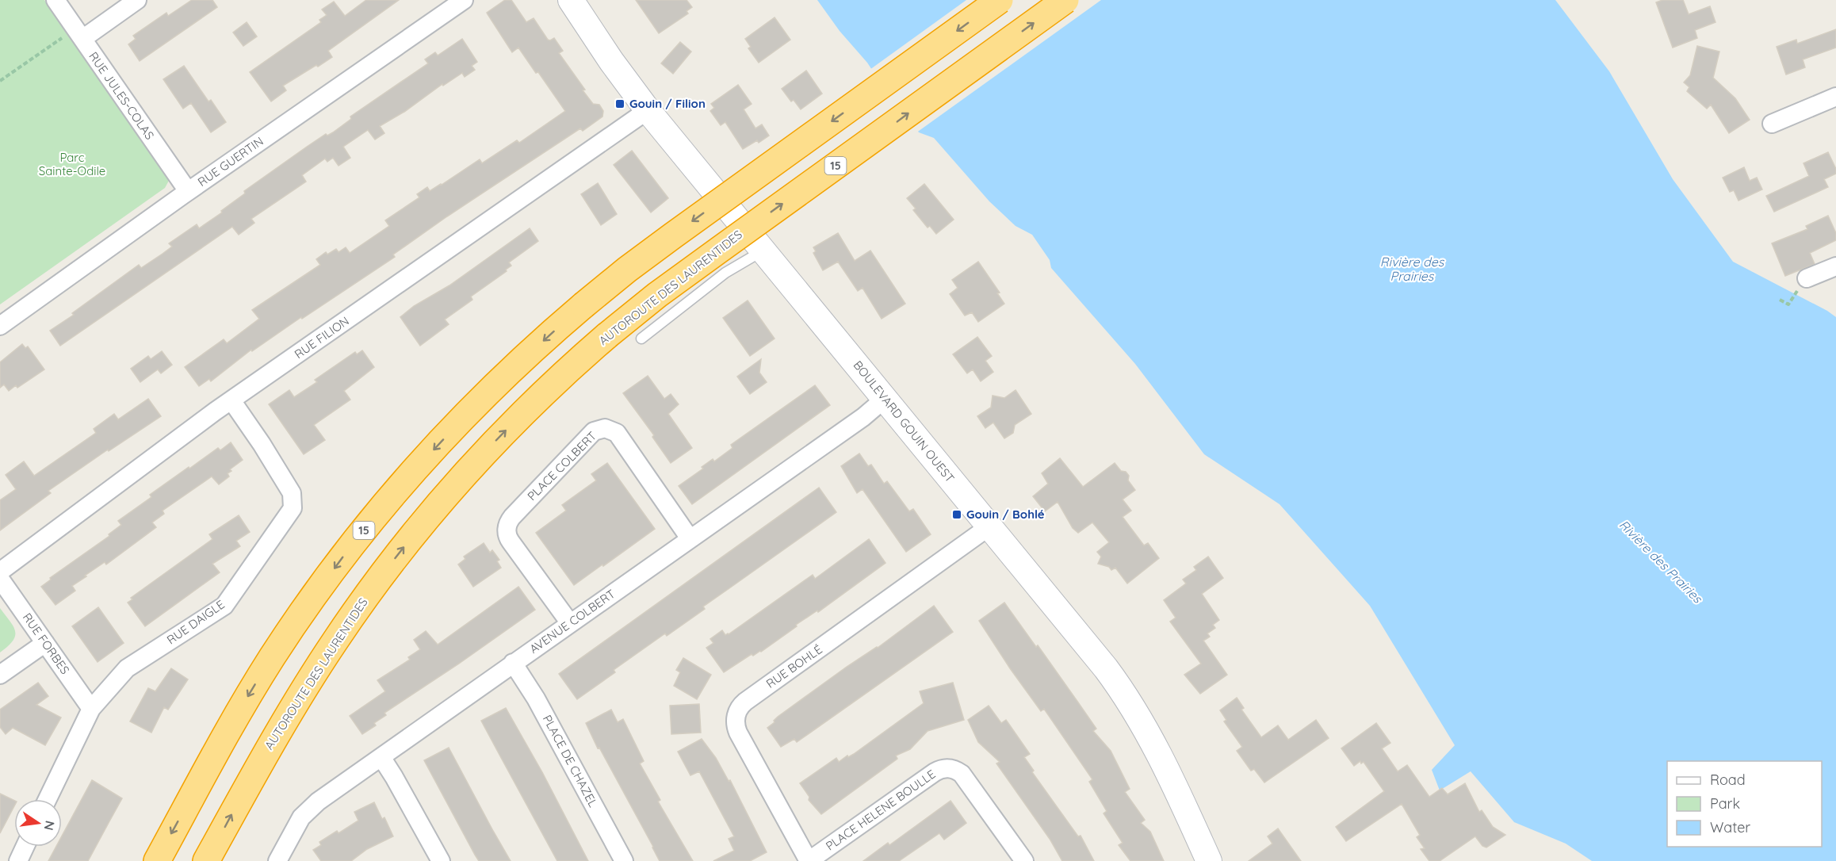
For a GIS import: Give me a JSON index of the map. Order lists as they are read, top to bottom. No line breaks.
{"streets":{"highway":["15","AUTOROUTE DES LAURENTIDES"],"street":["RUE JULES-COLAS","RUE GUERTIN","RUE FILION","BOULEVARD GOUIN OUEST","PLACE COLBERT","AVENUE COLBERT","RUE DAIGLE","RUE FORBES","RUE BOHLÉ","PLACE DE CHAZEL","PLACE HELENE BOULLE"]},"crossings":[["RUE JULES-COLAS","RUE GUERTIN"],["RUE FILION","BOULEVARD GOUIN OUEST"],["RUE FILION","RUE DAIGLE"],["BOULEVARD GOUIN OUEST","AVENUE COLBERT"],["BOULEVARD GOUIN OUEST","RUE BOHLÉ"],["PLACE COLBERT","AVENUE COLBERT"],["AVENUE COLBERT","PLACE DE CHAZEL"],["RUE DAIGLE","RUE FORBES"],["RUE BOHLÉ","PLACE HELENE BOULLE"]],"water":["Rivière des Prairies"],"parks":["Parc Sainte-Odile"],"places":{"transit":["Gouin / Filion","Gouin / Bohlé"]},"legend":["Road","Park","Water"],"north":"right"}
